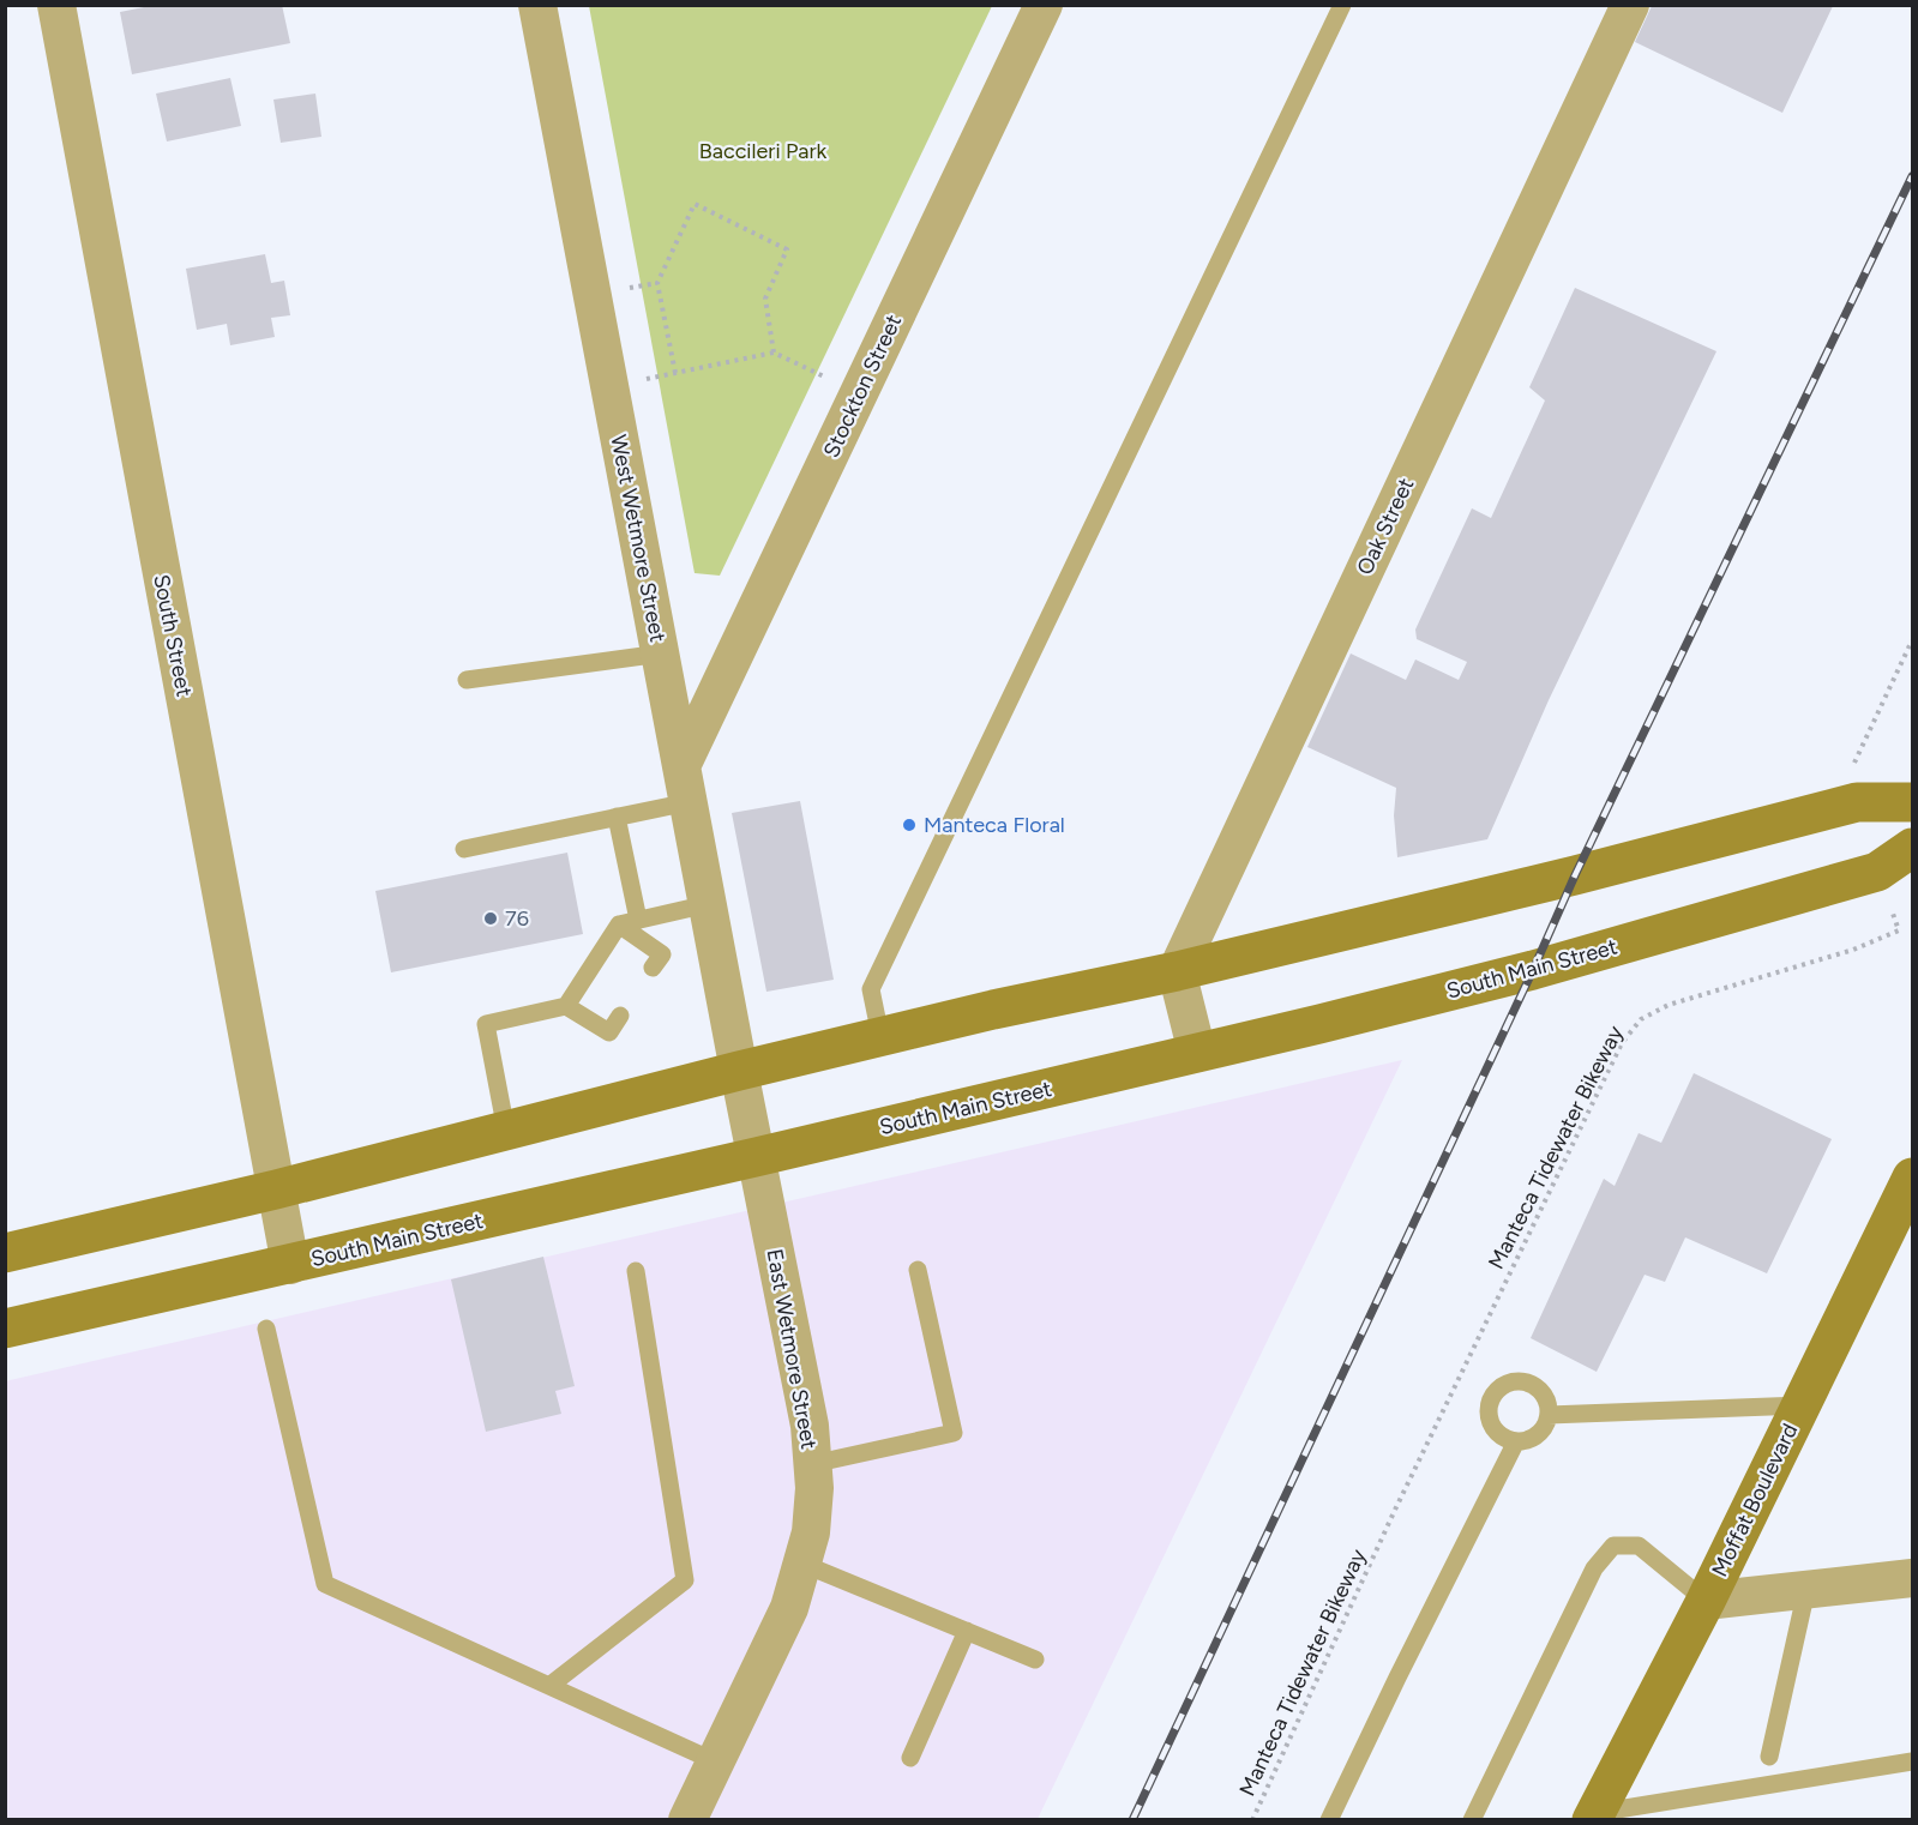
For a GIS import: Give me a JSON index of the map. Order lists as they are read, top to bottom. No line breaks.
{"streets":{"main road":["South Main Street","Moffat Boulevard"],"street":["Stockton Street","Oak Street","West Wetmore Street","South Street","East Wetmore Street"],"path":["Manteca Tidewater Bikeway"]},"crossings":[["Stockton Street","West Wetmore Street"],["West Wetmore Street","East Wetmore Street"],["South Street","South Main Street"],["South Main Street","Manteca Tidewater Bikeway"],["South Main Street","East Wetmore Street"]],"parks":["Baccileri Park"],"places":["Manteca Floral","76"]}
